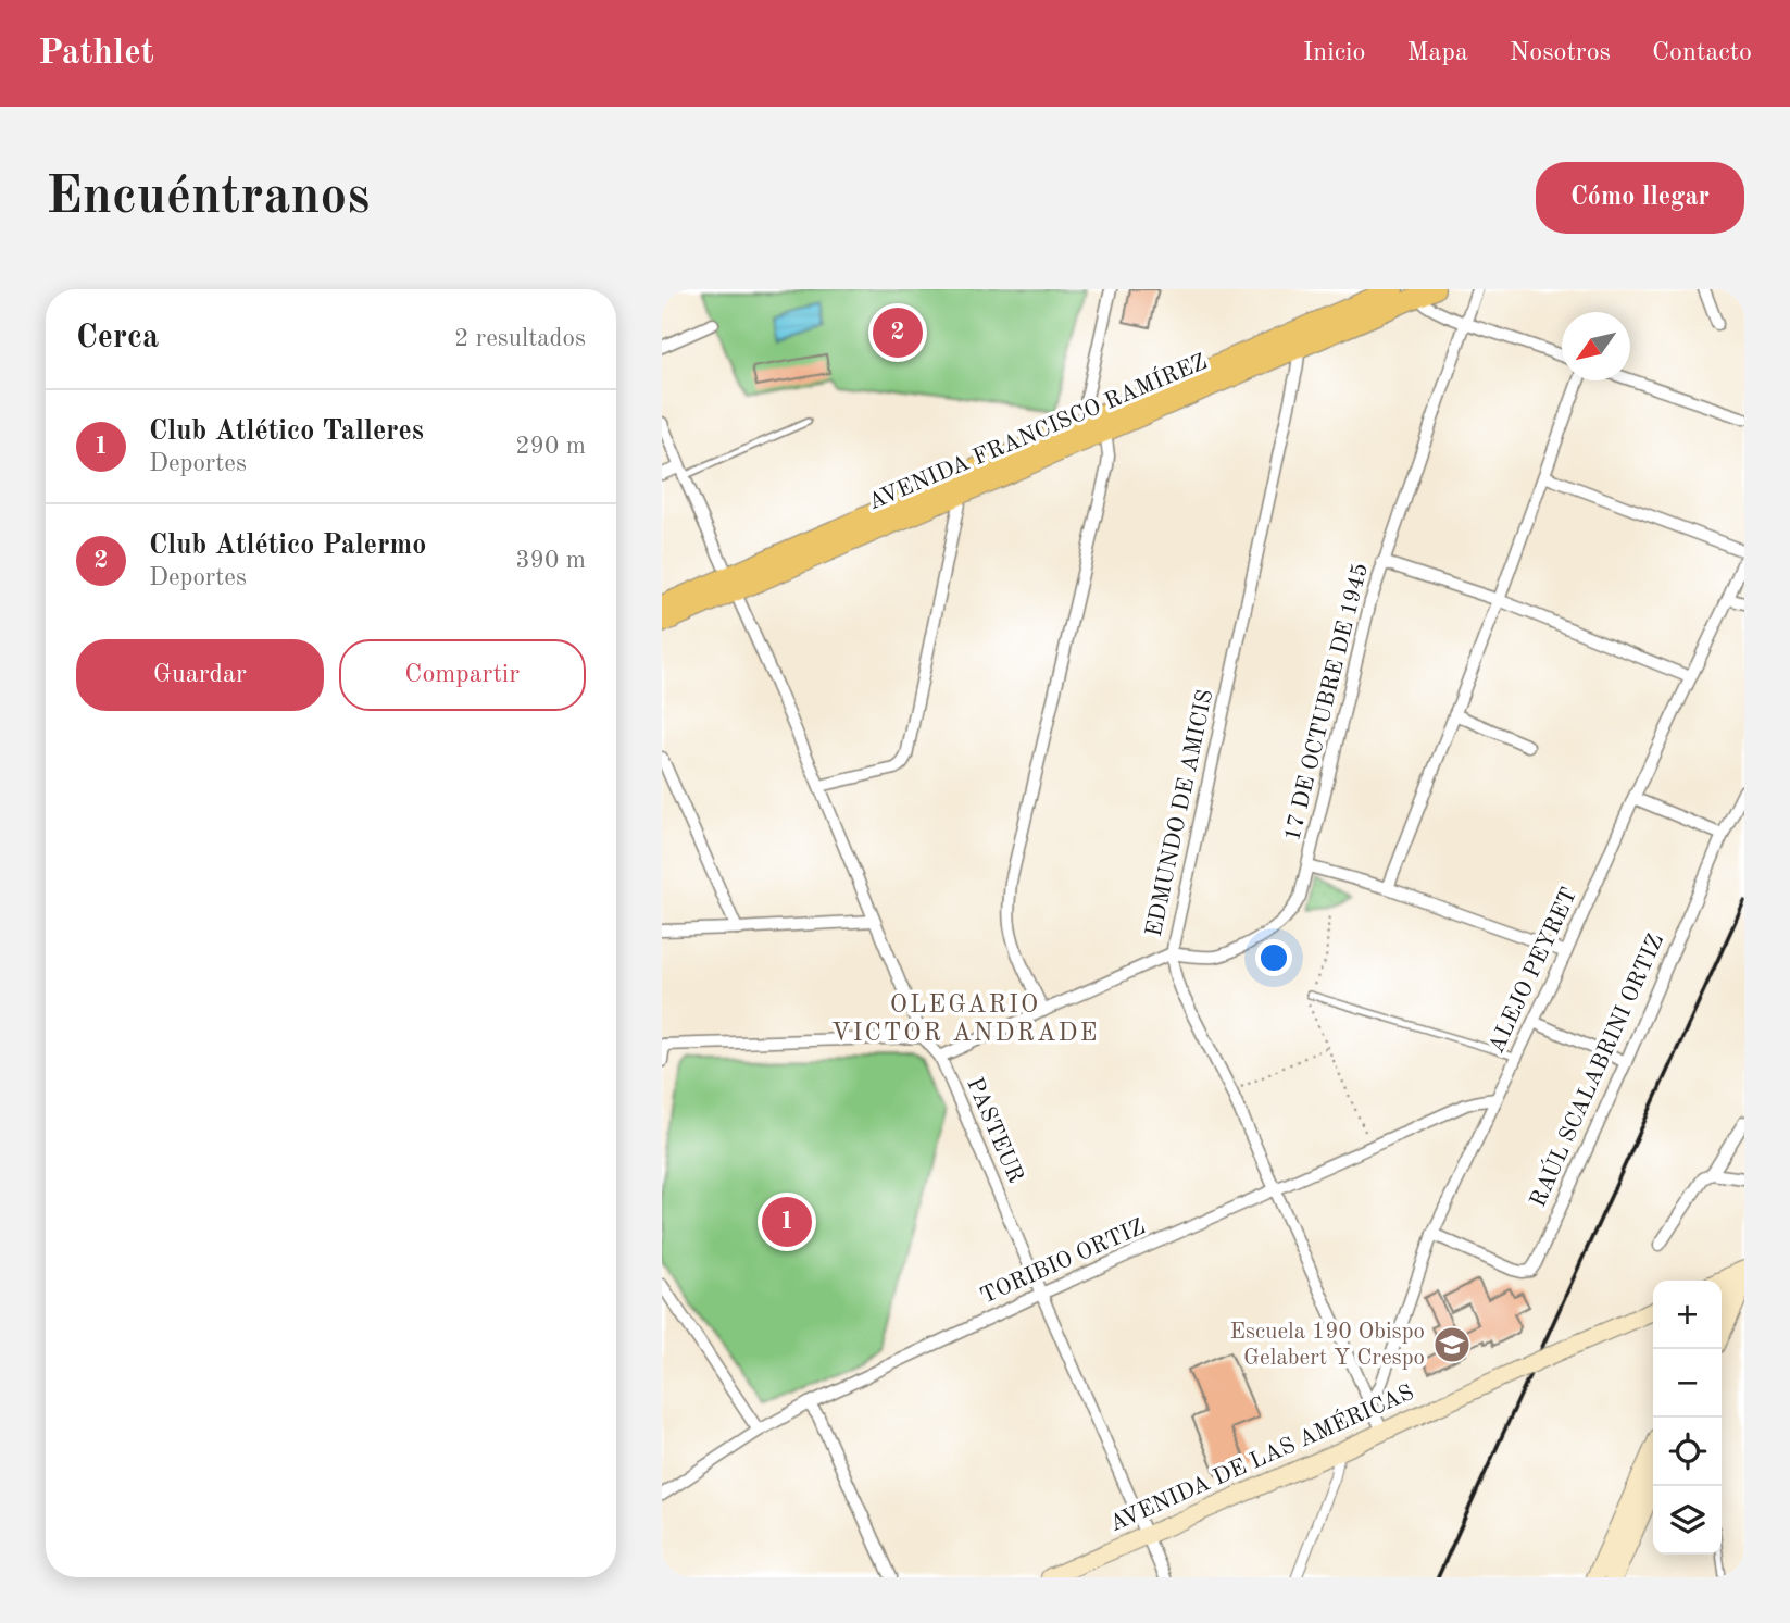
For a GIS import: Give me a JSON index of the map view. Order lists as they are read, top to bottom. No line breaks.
{"streets":{"main road":["AVENIDA FRANCISCO RAMÍREZ","AVENIDA DE LAS AMÉRICAS"],"street":["17 DE OCTUBRE DE 1945","EDMUNDO DE AMICIS","ALEJO PEYRET","RAÚL SCALABRINI ORTIZ","PASTEUR","TORIBIO ORTIZ"]},"crossings":[["AVENIDA FRANCISCO RAMÍREZ","EDMUNDO DE AMICIS"],["AVENIDA FRANCISCO RAMÍREZ","PASTEUR"],["17 DE OCTUBRE DE 1945","EDMUNDO DE AMICIS"],["EDMUNDO DE AMICIS","ALEJO PEYRET"],["EDMUNDO DE AMICIS","TORIBIO ORTIZ"],["EDMUNDO DE AMICIS","AVENIDA DE LAS AMÉRICAS"],["ALEJO PEYRET","RAÚL SCALABRINI ORTIZ"],["ALEJO PEYRET","TORIBIO ORTIZ"],["PASTEUR","TORIBIO ORTIZ"],["PASTEUR","AVENIDA DE LAS AMÉRICAS"]],"districts":["OLEGARIO VICTOR ANDRADE"],"places":{"school or university":["Escuela 190 Obispo Gelabert Y Crespo"]},"north":"bottom left","page":{"header":"Pathlet","nav":["Inicio","Mapa","Nosotros","Contacto"],"buttons":["Cómo llegar",["Guardar","Compartir"]],"title":"Encuéntranos","heading":["Cerca","2 resultados"],"pins":["2","1"],"list":[{"mark":"1","name":"Club Atlético Talleres","note":"Deportes","value":"290 m"},{"mark":"2","name":"Club Atlético Palermo","note":"Deportes","value":"390 m"}],"map_buttons":["+","−"]}}
